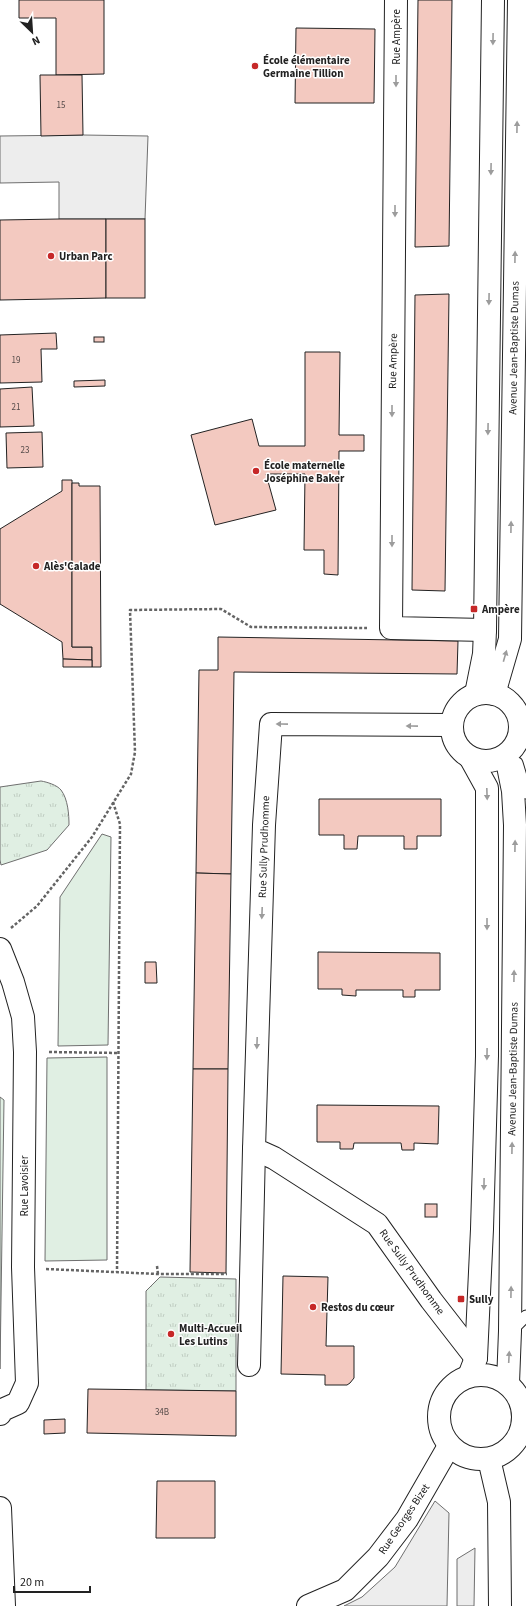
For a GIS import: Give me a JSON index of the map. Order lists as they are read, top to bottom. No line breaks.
{"streets":{"street":["Rue Ampère","Avenue Jean-Baptiste Dumas","Rue Sully Prudhomme","Rue Lavoisier","Rue Georges Bizet"]},"crossings":[["Avenue Jean-Baptiste Dumas","Rue Sully Prudhomme"],["Avenue Jean-Baptiste Dumas","Rue Georges Bizet"],["Rue Sully Prudhomme","Rue Georges Bizet"]],"places":{"other":["École élémentaire Germaine Tillion","Urban Parc","École maternelle Joséphine Baker","Alès'Calade","Restos du cœur","Multi-Accueil Les Lutins"],"transit":["Ampère","Sully"]},"house_numbers":["15","19","21","23","34B"],"scale_bar":"20 m","north":"bottom right"}
